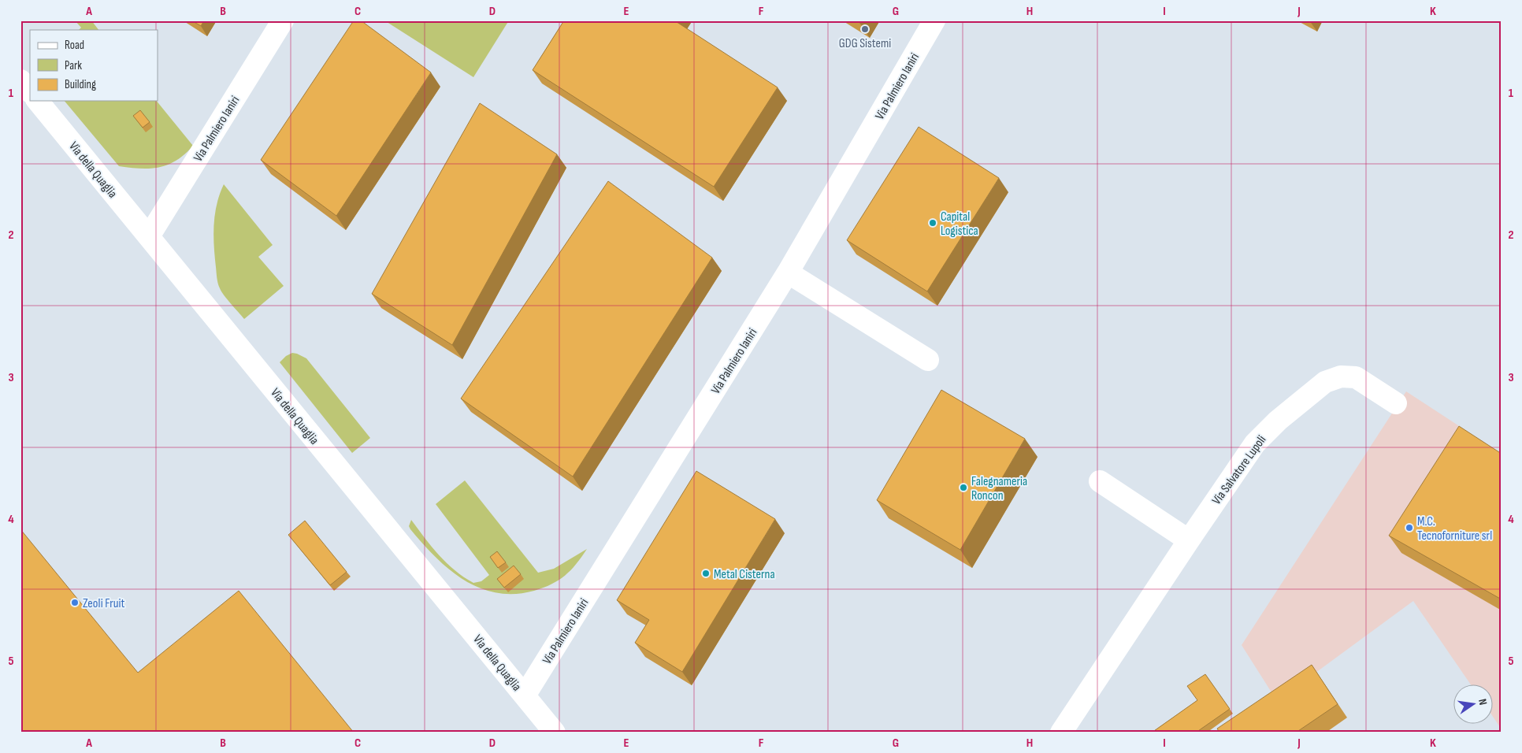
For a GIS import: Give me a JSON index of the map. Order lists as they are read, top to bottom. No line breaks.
{"streets":{"street":["Via Palmiero Ianiri","Via della Quaglia","Via Salvatore Lupoli"]},"crossings":[["Via Palmiero Ianiri","Via della Quaglia"]],"places":["GDG Sistemi","Capital Logistica","Falegnameria Roncon","M.C. Tecnoforniture srl","Metal Cisterna","Zeoli Fruit"],"legend":["Road","Park","Building"],"north":"right","grid":{"columns":["A","B","C","D","E","F","G","H","I","J","K"],"rows":["1","2","3","4","5"]}}
